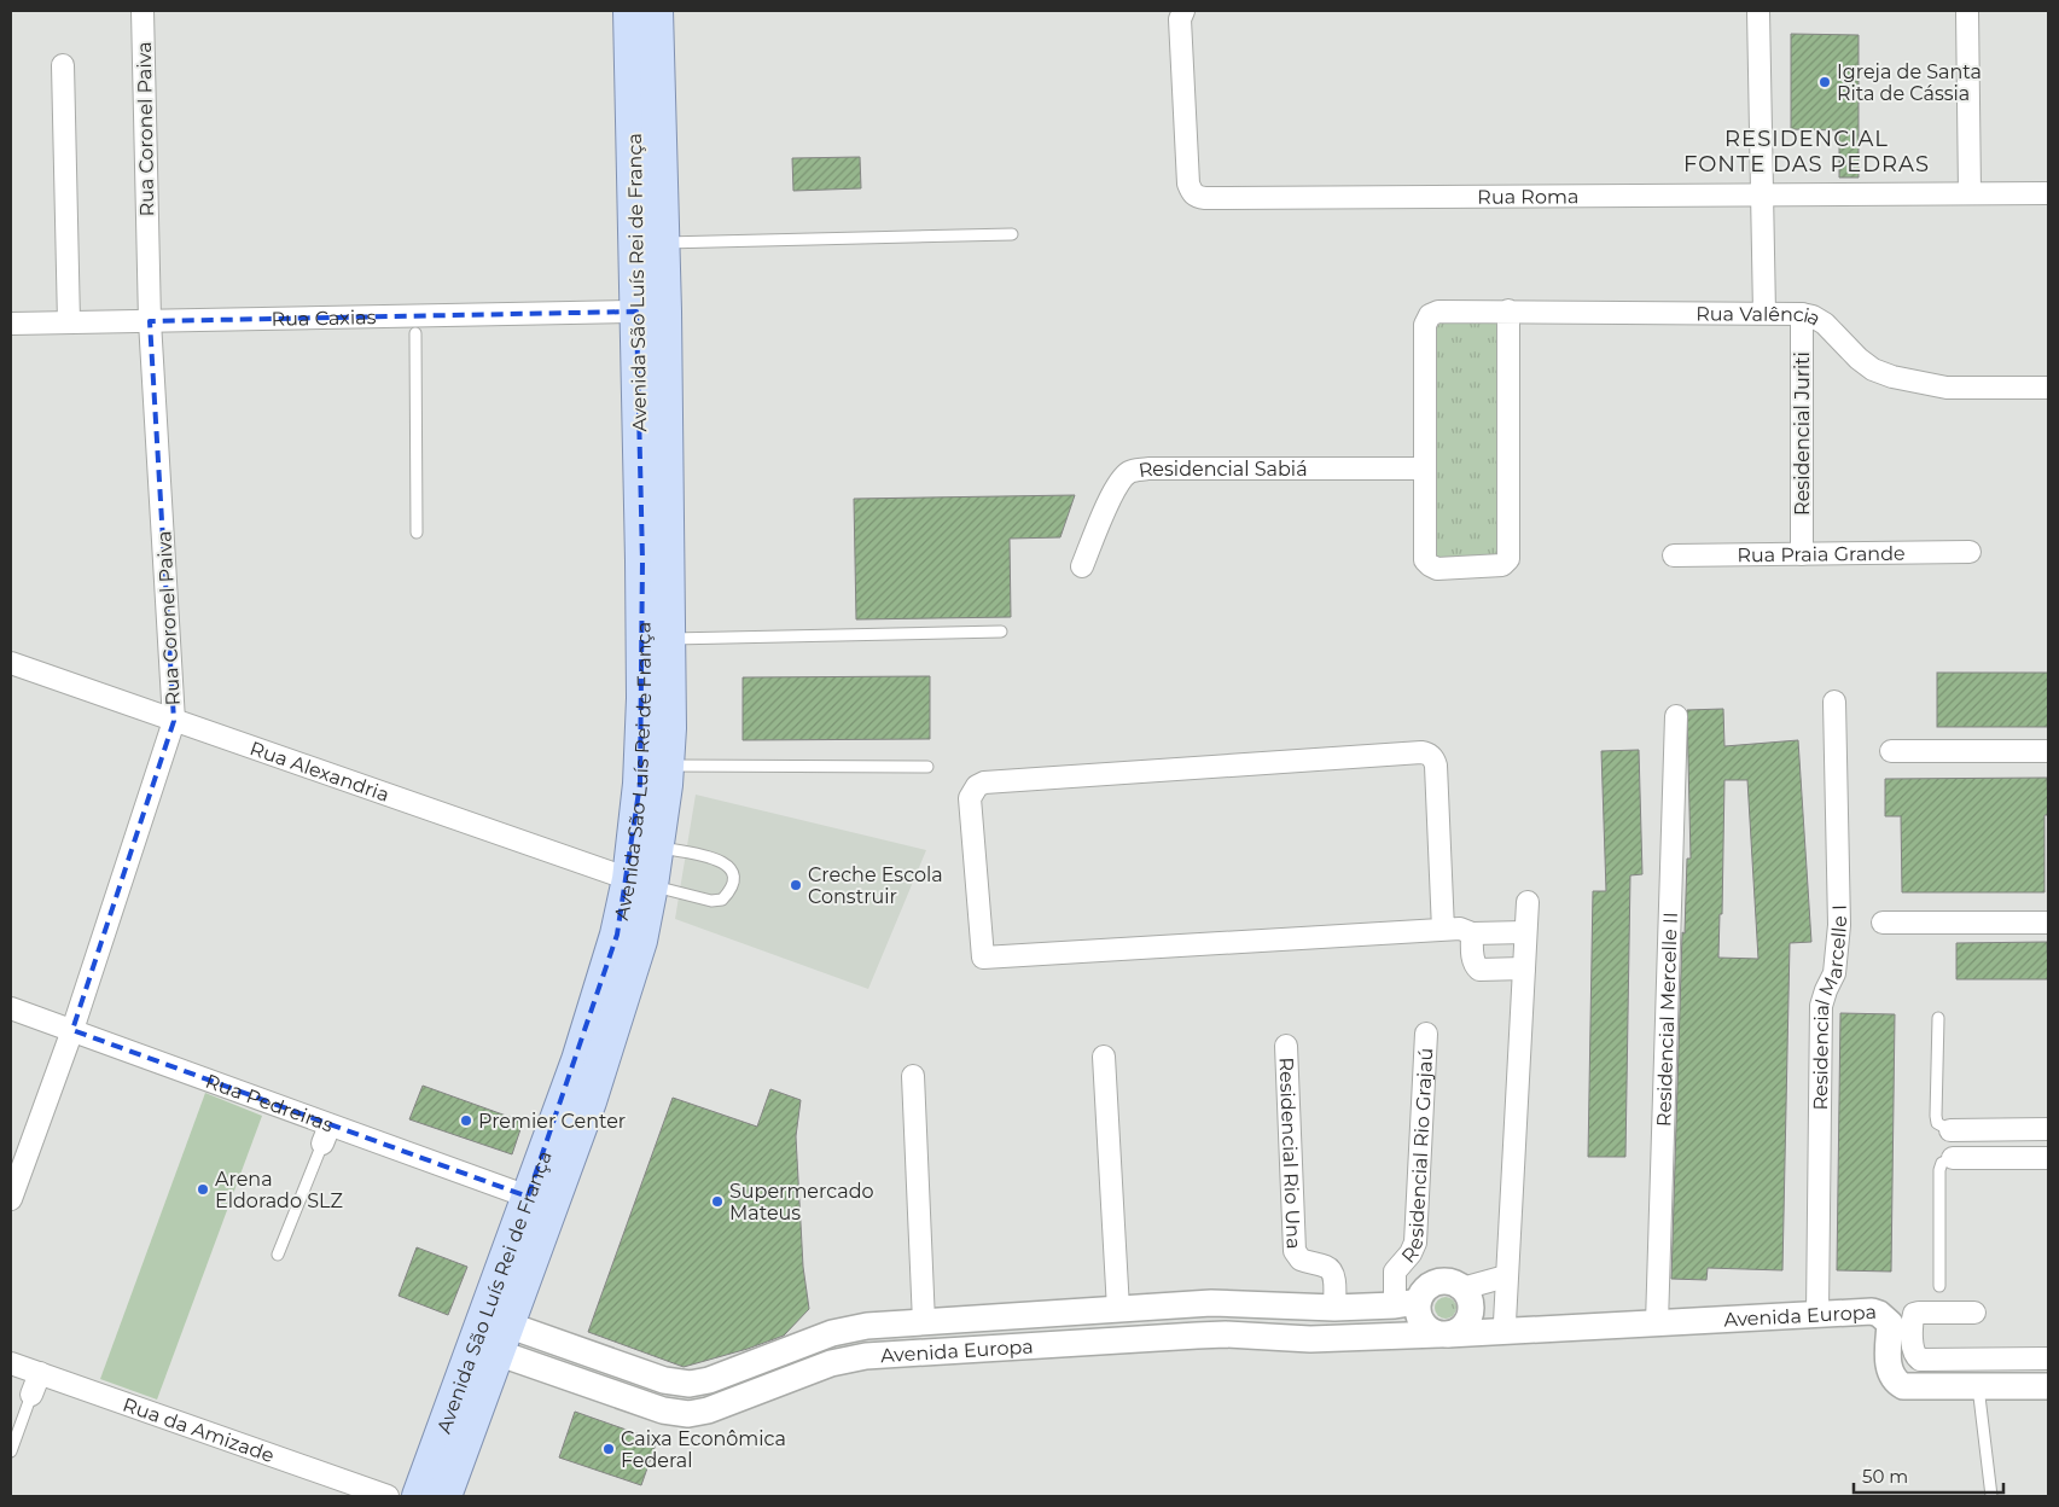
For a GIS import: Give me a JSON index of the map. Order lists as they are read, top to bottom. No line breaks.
{"streets":{"main road":["Avenida São Luís Rei de França"],"street":["Rua Coronel Paiva","Rua Roma","Rua Caxias","Rua Valência","Residencial Juriti","Residencial Sabiá","Rua Praia Grande","Rua Alexandria","Residencial Marcelle I","Residencial Mercelle II","Rua Pedreiras","Residencial Rio Una","Residencial Rio Grajaú","Avenida Europa","Rua da Amizade"]},"crossings":[["Rua Coronel Paiva","Rua Caxias"],["Rua Coronel Paiva","Rua Alexandria"],["Rua Coronel Paiva","Rua Pedreiras"],["Avenida São Luís Rei de França","Rua Caxias"],["Avenida São Luís Rei de França","Rua Alexandria"],["Avenida São Luís Rei de França","Rua Pedreiras"],["Avenida São Luís Rei de França","Avenida Europa"],["Rua Valência","Residencial Juriti"],["Rua Valência","Residencial Sabiá"],["Residencial Juriti","Rua Praia Grande"],["Residencial Marcelle I","Avenida Europa"],["Residencial Mercelle II","Avenida Europa"],["Residencial Rio Una","Avenida Europa"],["Residencial Rio Grajaú","Avenida Europa"]],"districts":["RESIDENCIAL FONTE DAS PEDRAS"],"places":["Igreja de Santa Rita de Cássia","Creche Escola Construir","Premier Center","Arena Eldorado SLZ","Supermercado Mateus","Caixa Econômica Federal"],"scale_bar":"50 m"}
